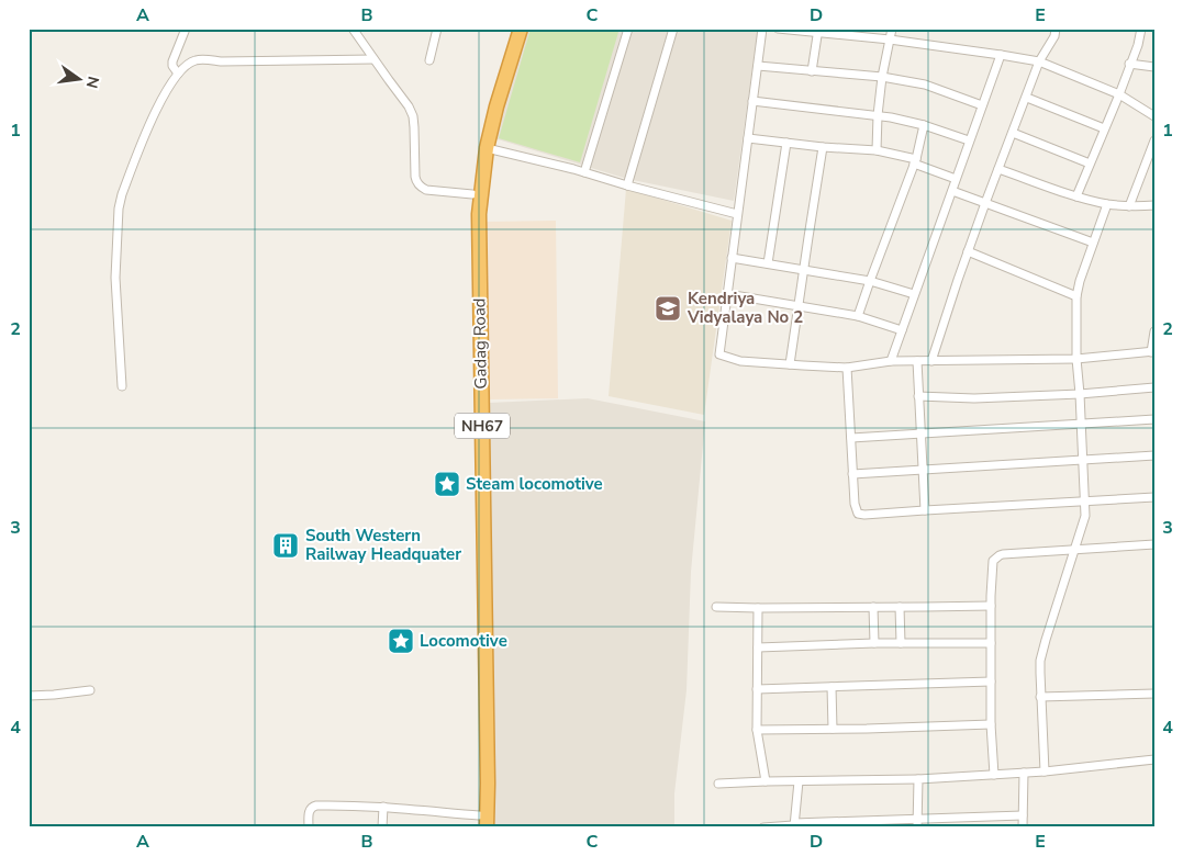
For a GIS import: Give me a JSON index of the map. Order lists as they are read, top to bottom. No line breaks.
{"streets":{"highway":["Gadag Road","NH67"]},"places":{"school or university":["Kendriya Vidyalaya No 2"],"place":["Steam locomotive","Locomotive"],"building":["South Western Railway Headquater"]},"north":"right","grid":{"columns":["A","B","C","D","E"],"rows":["1","2","3","4"]}}
